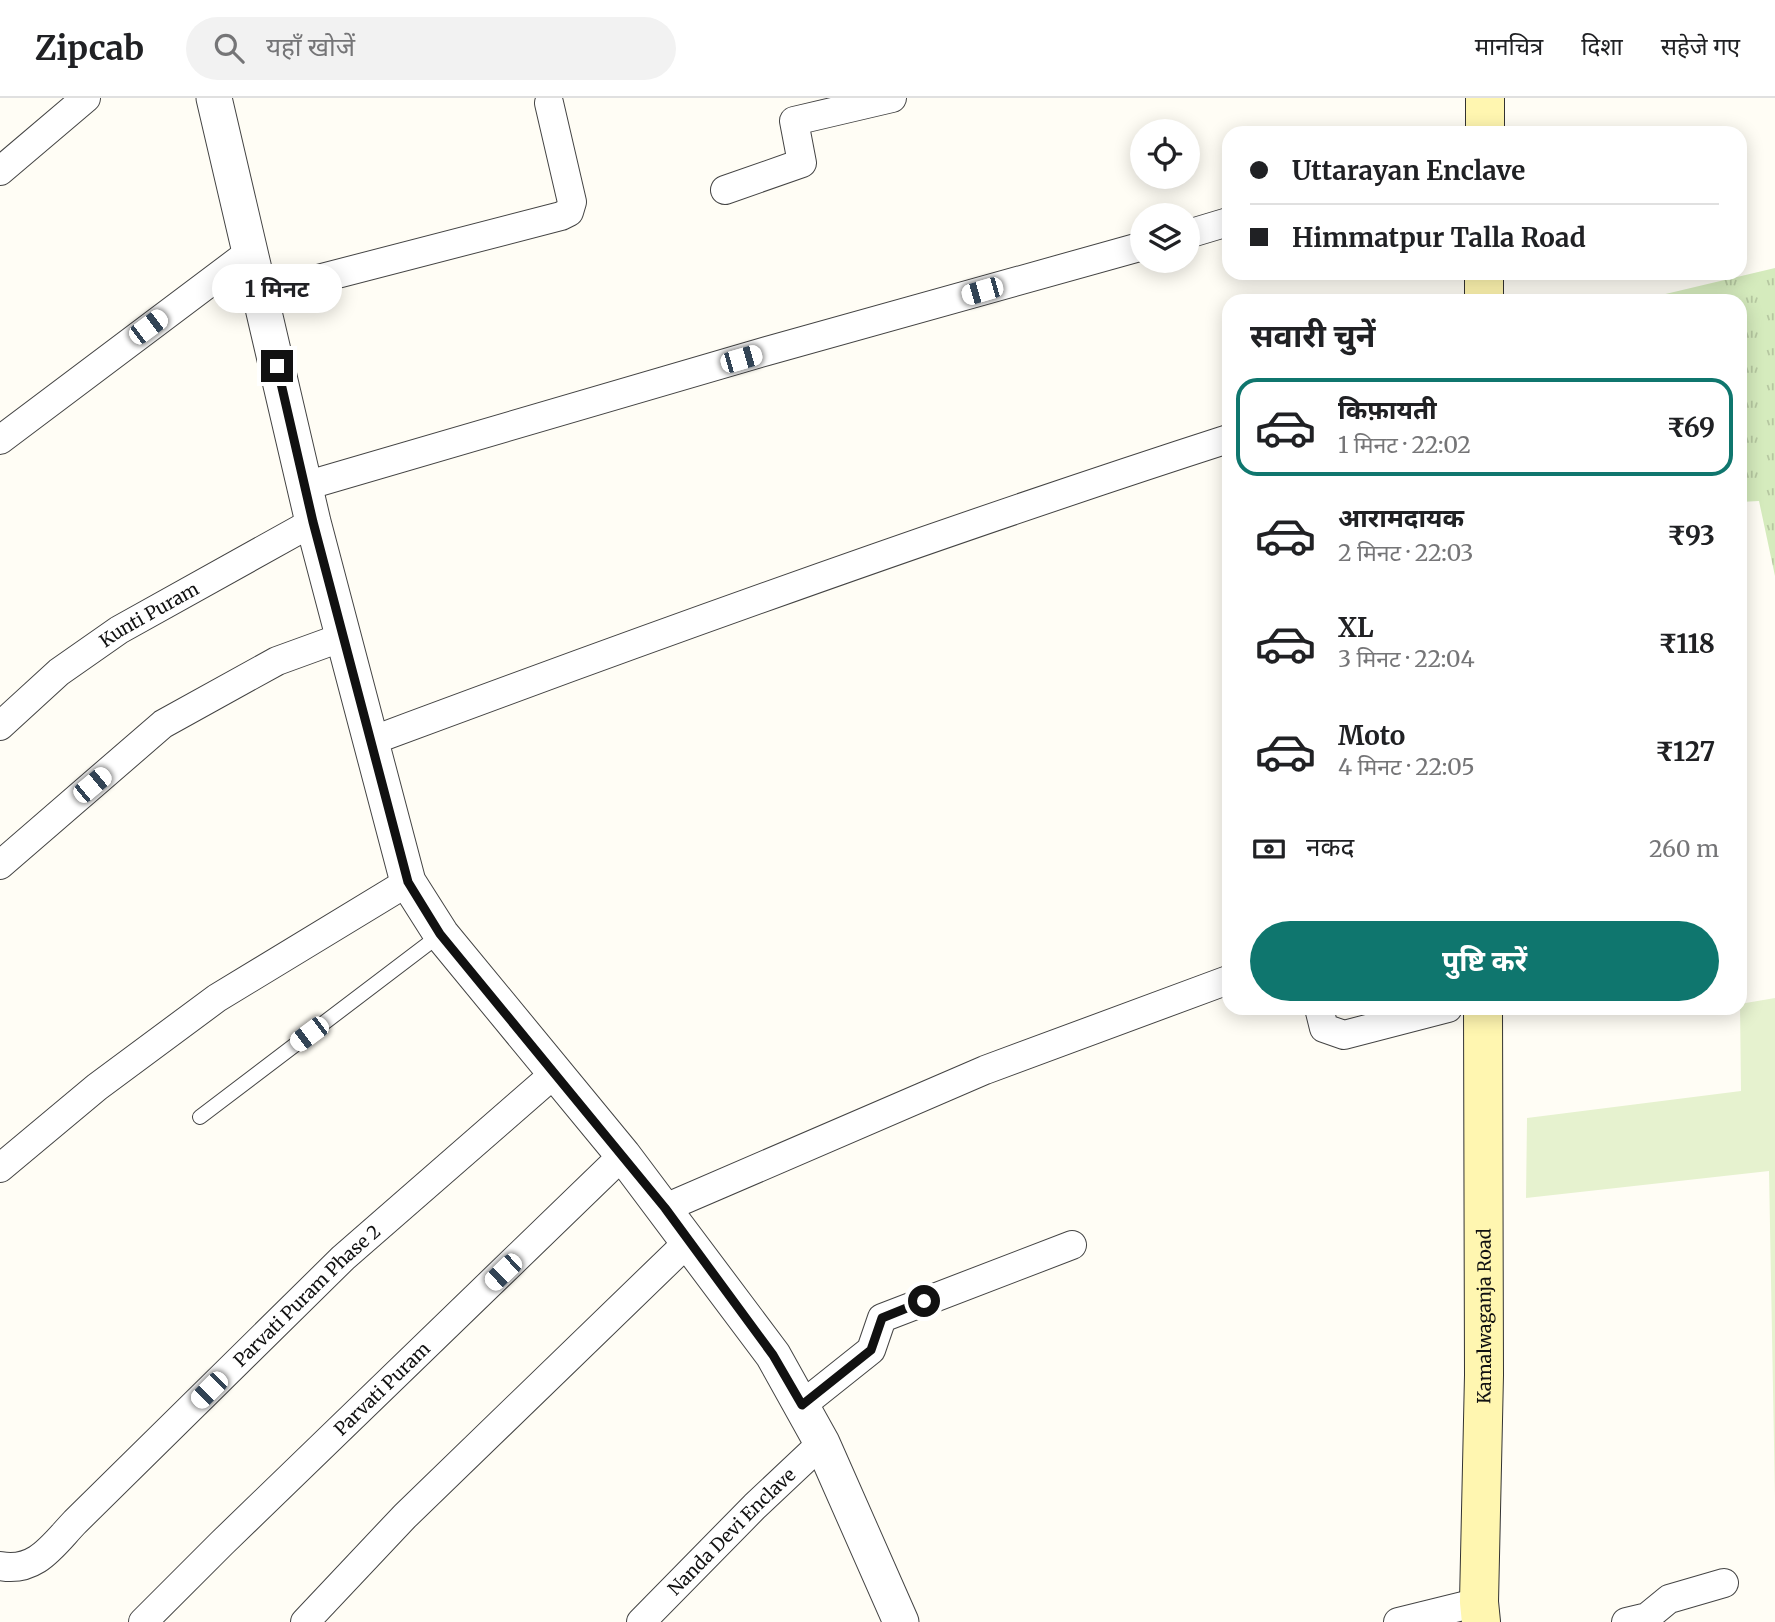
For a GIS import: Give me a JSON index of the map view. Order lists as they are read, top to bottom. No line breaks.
{"streets":{"main road":["Kamalwaganja Road"],"street":["Kunti Puram","Parvati Puram Phase 2","Parvati Puram","Nanda Devi Enclave"]},"page":{"header":"Zipcab","search":"यहाँ खोजें","nav":["मानचित्र","दिशा","सहेजे गए"],"banner":["Uttarayan Enclave","Himmatpur Talla Road"],"bubble":"1 मिनट","heading":"सवारी चुनें","list":[{"name":"किफ़ायती","note":"1 मिनट · 22:02","value":"₹69"},{"name":"आरामदायक","note":"2 मिनट · 22:03","value":"₹93"},{"name":"XL","note":"3 मिनट · 22:04","value":"₹118"},{"name":"Moto","note":"4 मिनट · 22:05","value":"₹127"}],"pay":["नकद","260 m"],"buttons":"पुष्टि करें"}}
